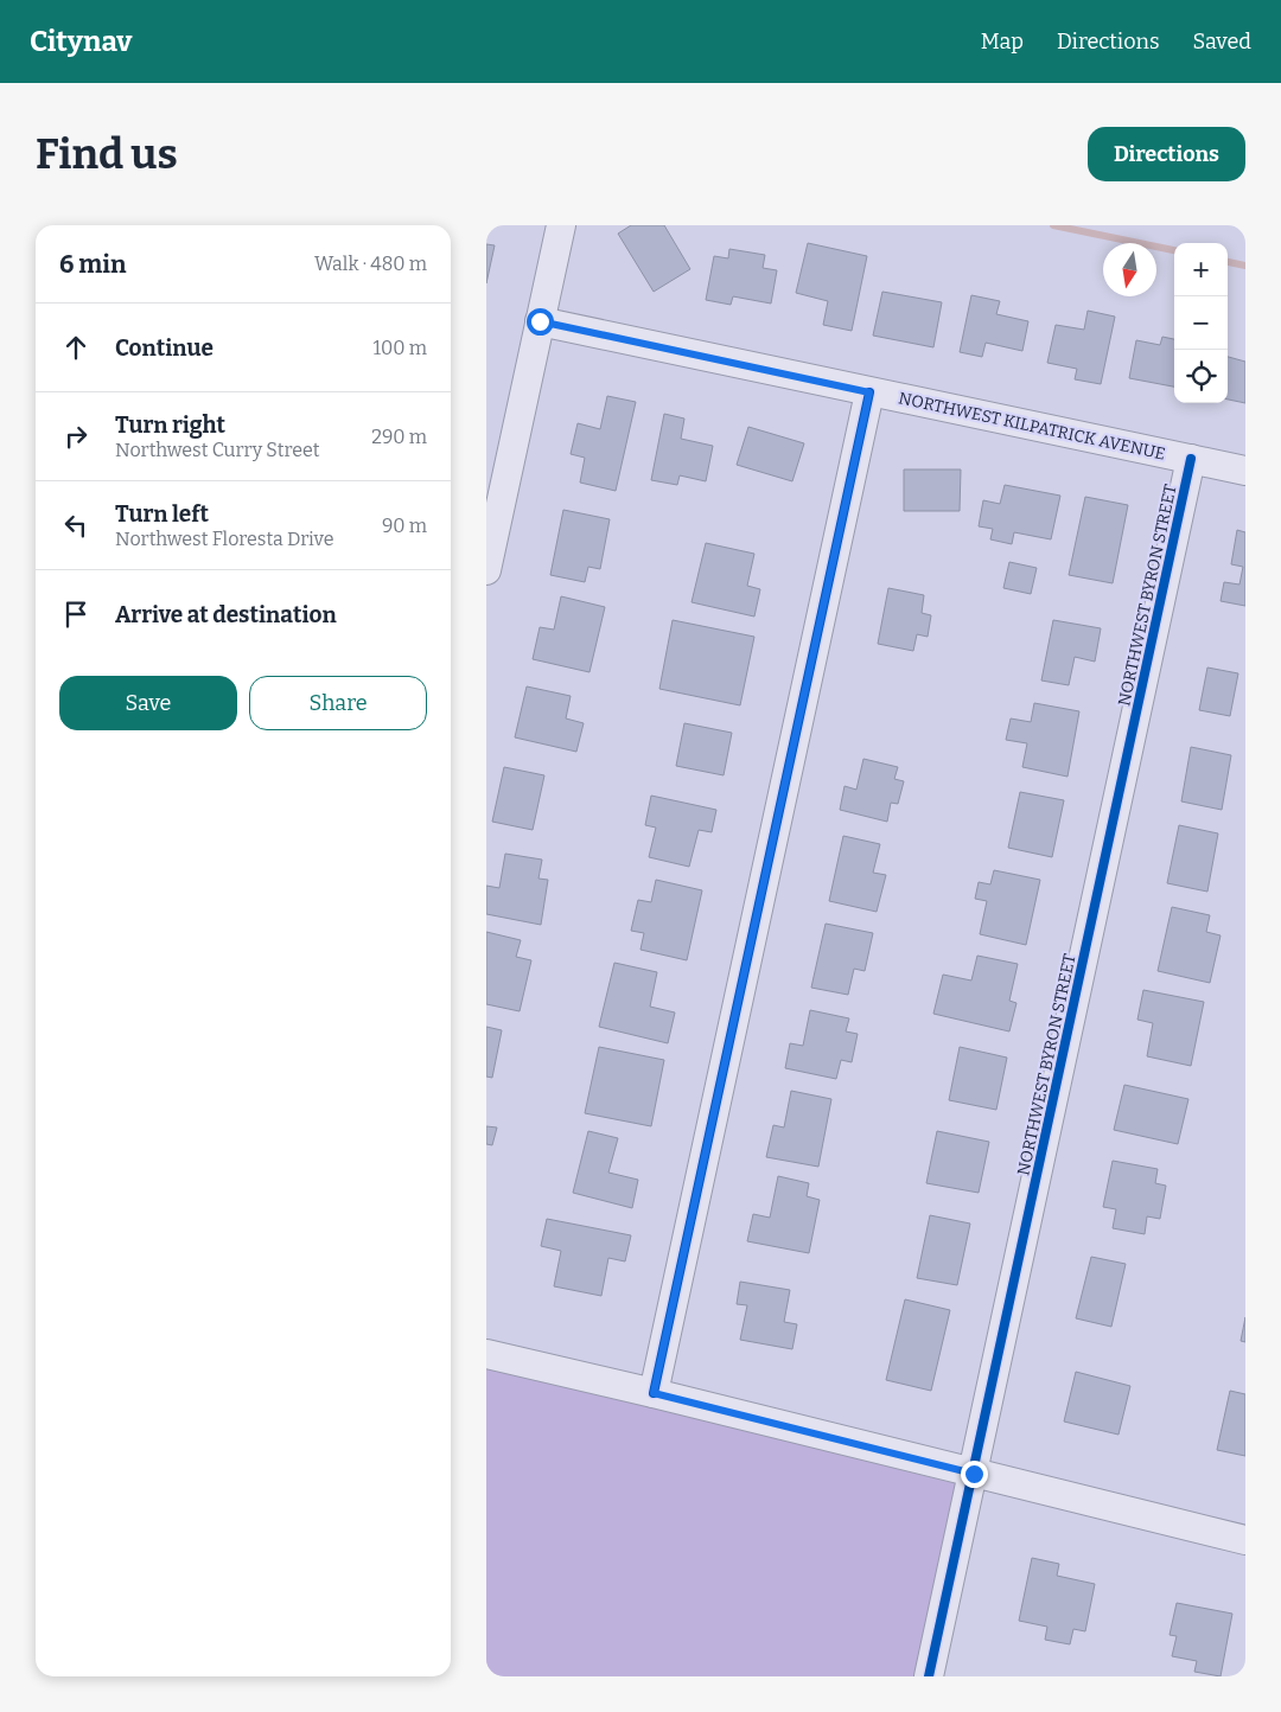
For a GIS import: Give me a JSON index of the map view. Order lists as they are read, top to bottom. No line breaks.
{"streets":{"street":["NORTHWEST KILPATRICK AVENUE","NORTHWEST BYRON STREET"]},"crossings":[["NORTHWEST KILPATRICK AVENUE","NORTHWEST BYRON STREET"]],"north":"bottom","page":{"header":"Citynav","nav":["Map","Directions","Saved"],"buttons":["Directions",["Save","Share"]],"title":"Find us","heading":["6 min","Walk · 480 m"],"map_buttons":["+","−"],"list":[["Continue","100 m"],["Turn right","Northwest Curry Street","290 m"],["Turn left","Northwest Floresta Drive","90 m"],"Arrive at destination"]}}
